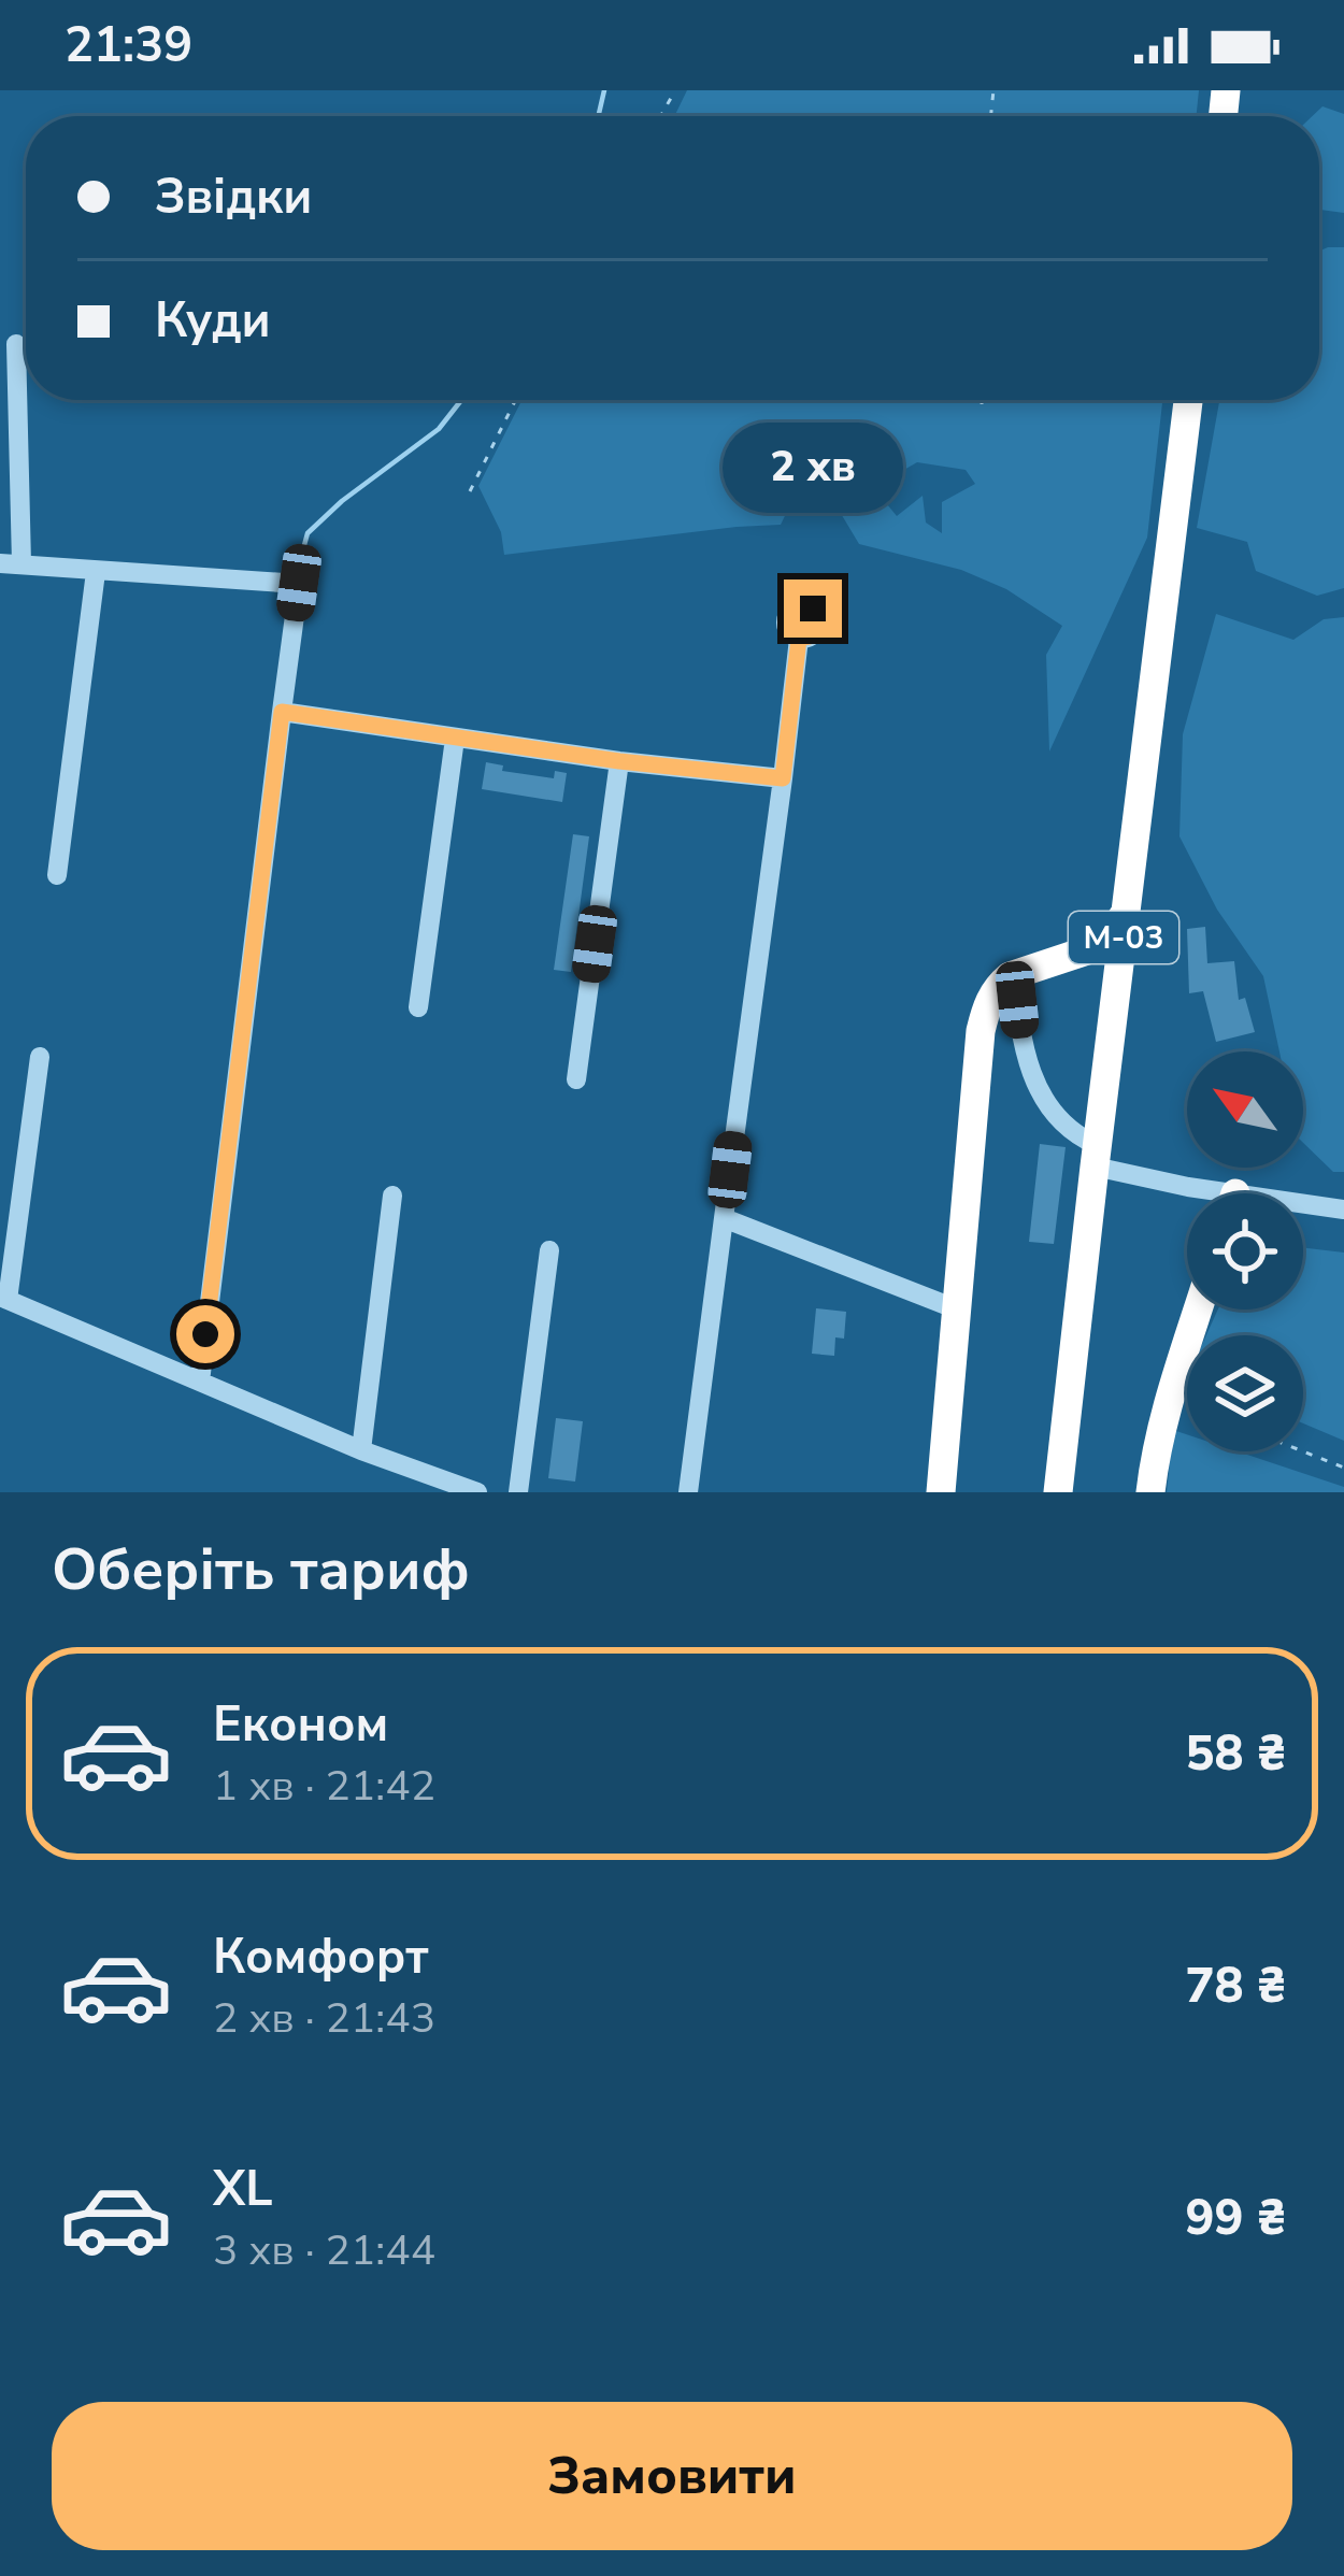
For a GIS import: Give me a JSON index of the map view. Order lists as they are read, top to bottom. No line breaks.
{"streets":{"highway":["М-03"]},"north":"top left","page":{"status":"21:39","banner":["Звідки","Куди"],"bubble":"2 хв","heading":"Оберіть тариф","list":[{"name":"Економ","note":"1 хв · 21:42","value":"58 ₴"},{"name":"Комфорт","note":"2 хв · 21:43","value":"78 ₴"},{"name":"XL","note":"3 хв · 21:44","value":"99 ₴"}],"buttons":"Замовити"}}
